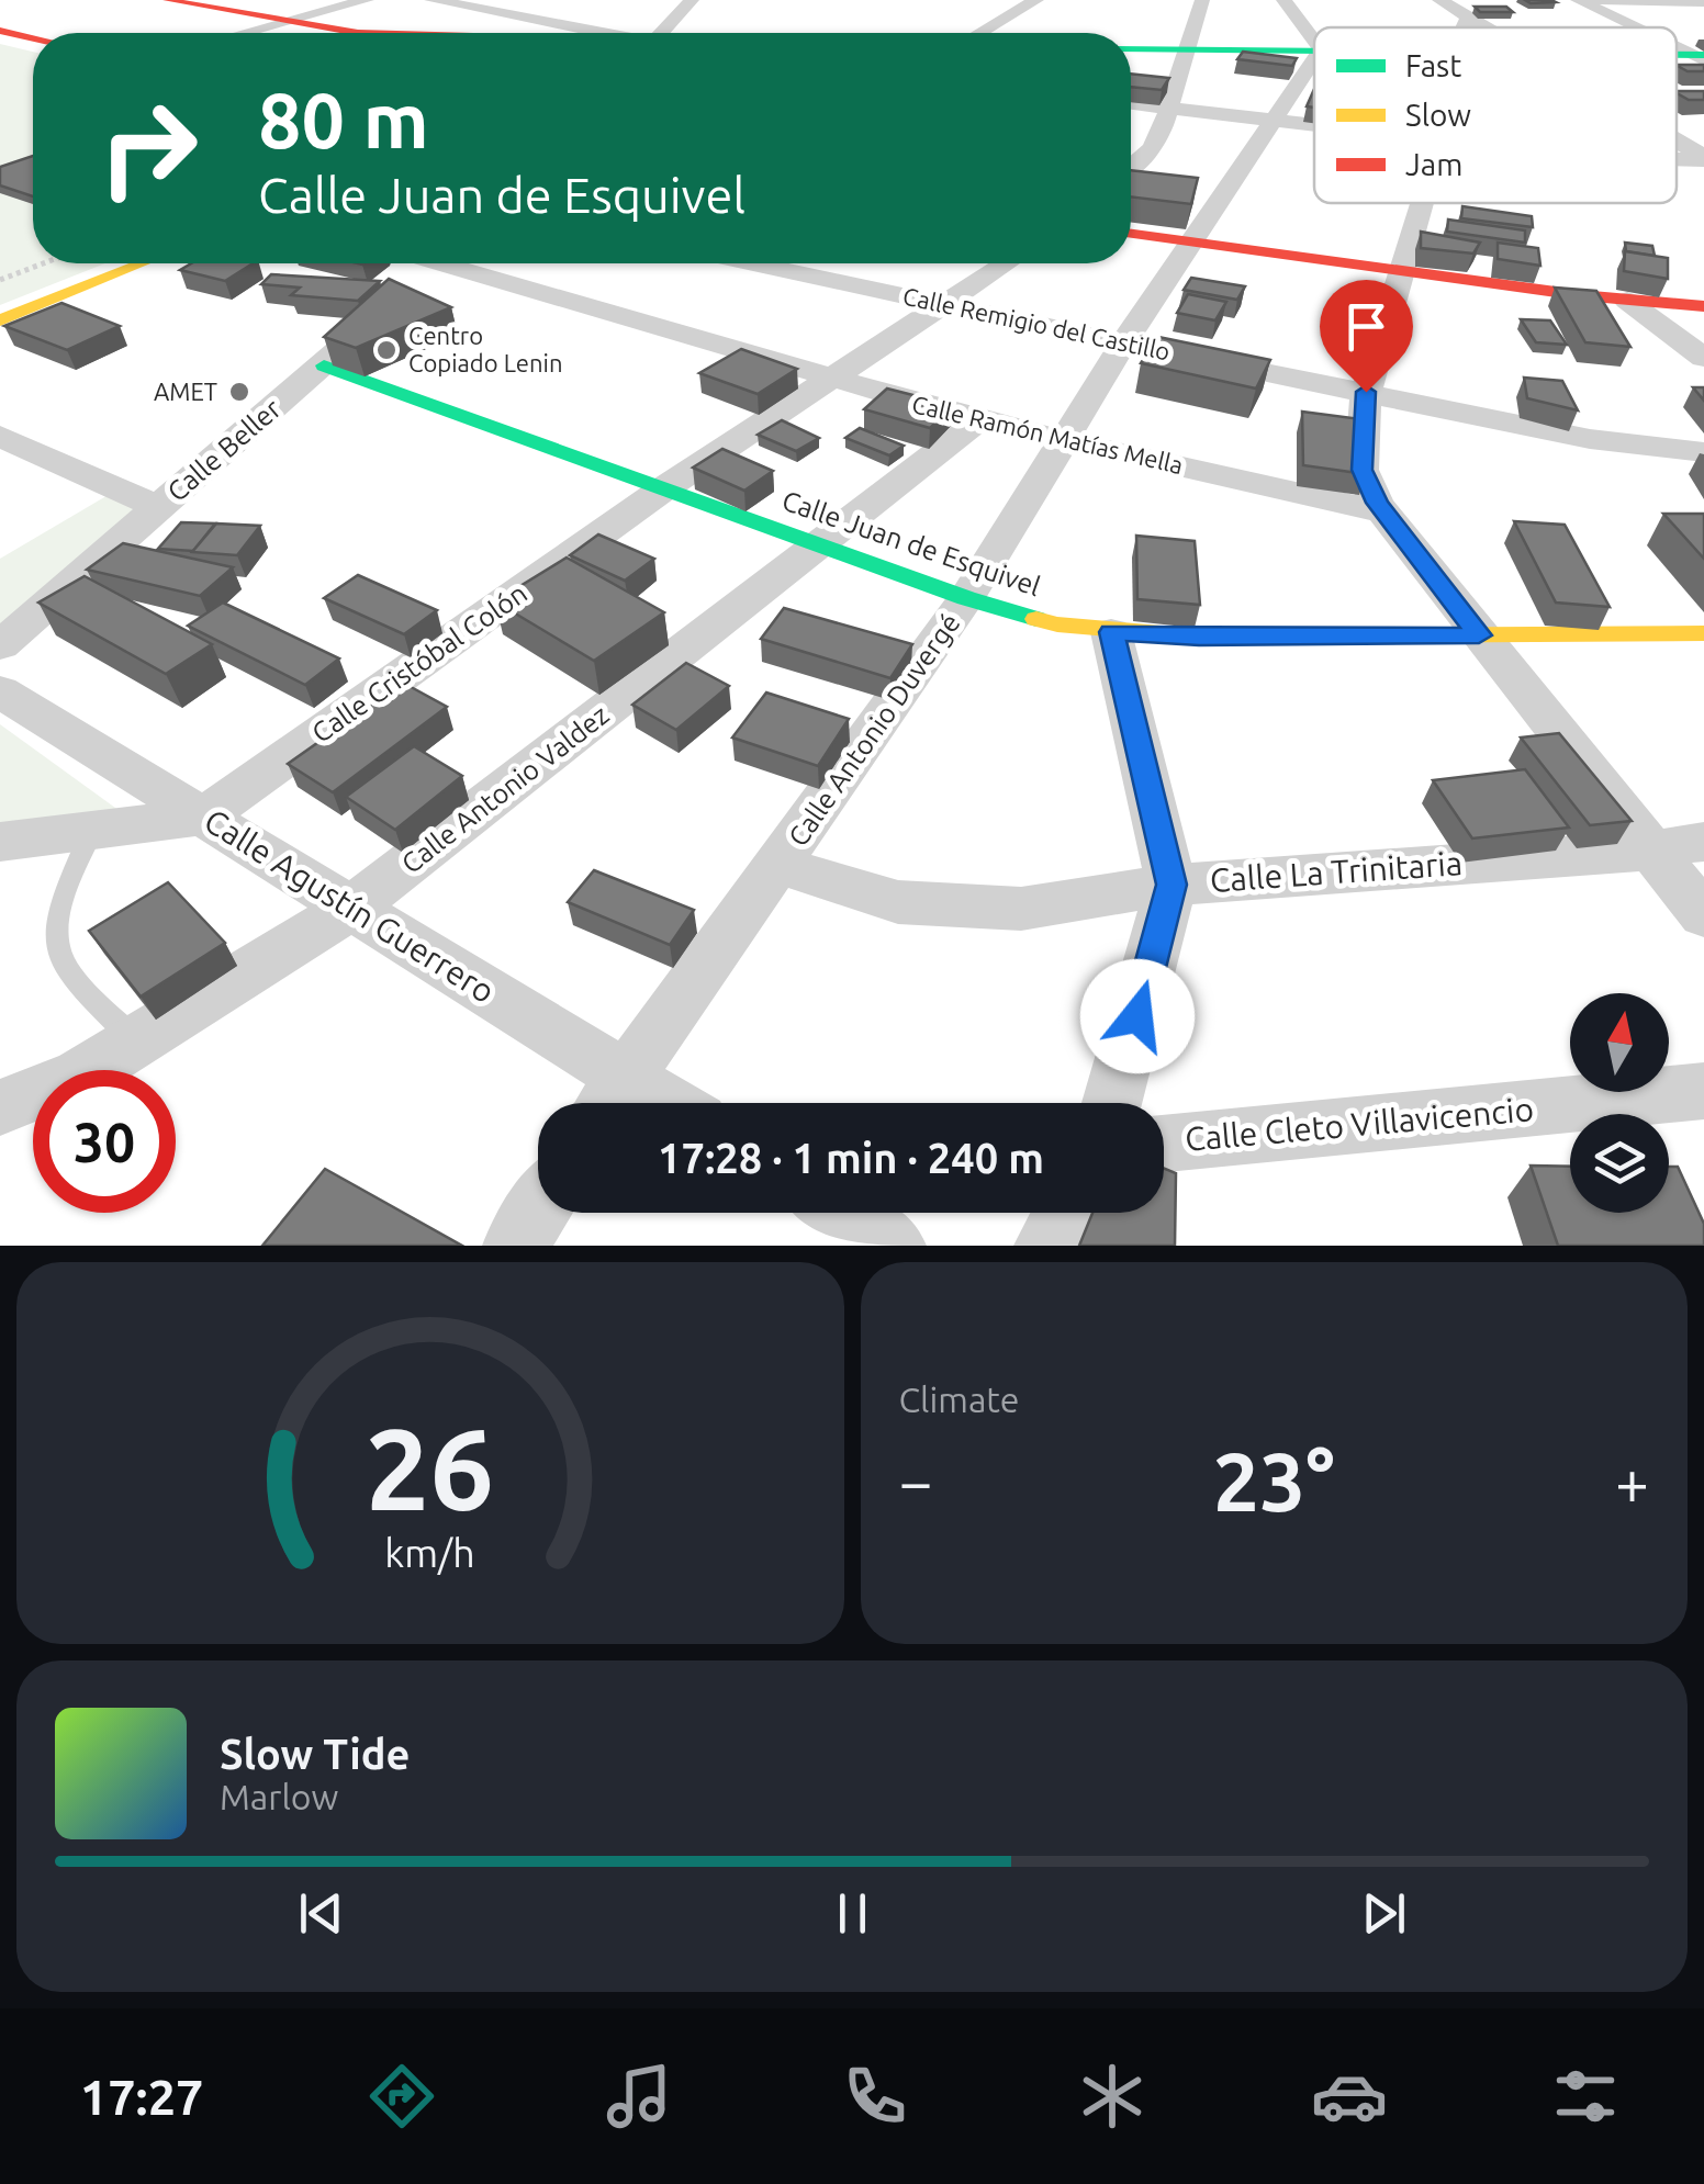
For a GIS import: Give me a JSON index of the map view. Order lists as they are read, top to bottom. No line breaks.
{"streets":{"main road":["Calle Juan de Esquivel"],"street":["Calle Remigio del Castillo","Calle Ramón Matías Mella","Calle Beller","Calle Cristóbal Colón","Calle Antonio Duvergé","Calle Antonio Valdez","Calle La Trinitaria","Calle Agustín Guerrero","Calle Cleto Villavicencio"]},"crossings":[["Calle Remigio del Castillo","Calle Cristóbal Colón"],["Calle Remigio del Castillo","Calle Antonio Duvergé"],["Calle Ramón Matías Mella","Calle Cristóbal Colón"],["Calle Ramón Matías Mella","Calle Antonio Duvergé"],["Calle Ramón Matías Mella","Calle Antonio Valdez"],["Calle Beller","Calle Juan de Esquivel"],["Calle Juan de Esquivel","Calle Cristóbal Colón"],["Calle Juan de Esquivel","Calle Antonio Duvergé"],["Calle Juan de Esquivel","Calle Antonio Valdez"],["Calle Cristóbal Colón","Calle Agustín Guerrero"],["Calle Antonio Duvergé","Calle La Trinitaria"],["Calle Antonio Duvergé","Calle Agustín Guerrero"],["Calle Antonio Valdez","Calle Agustín Guerrero"]],"places":["Centro Copiado Lenin","AMET"],"legend":["Fast","Slow","Jam"],"north":"top","page":{"turn":["80 m","Calle Juan de Esquivel"],"limit":"30","trip":"17:28 · 1 min · 240 m","tile":"Climate","heat":["−","23°","+"],"song":["Slow Tide","Marlow"],"tabs":"17:27","gauge":["26","km/h"]}}
